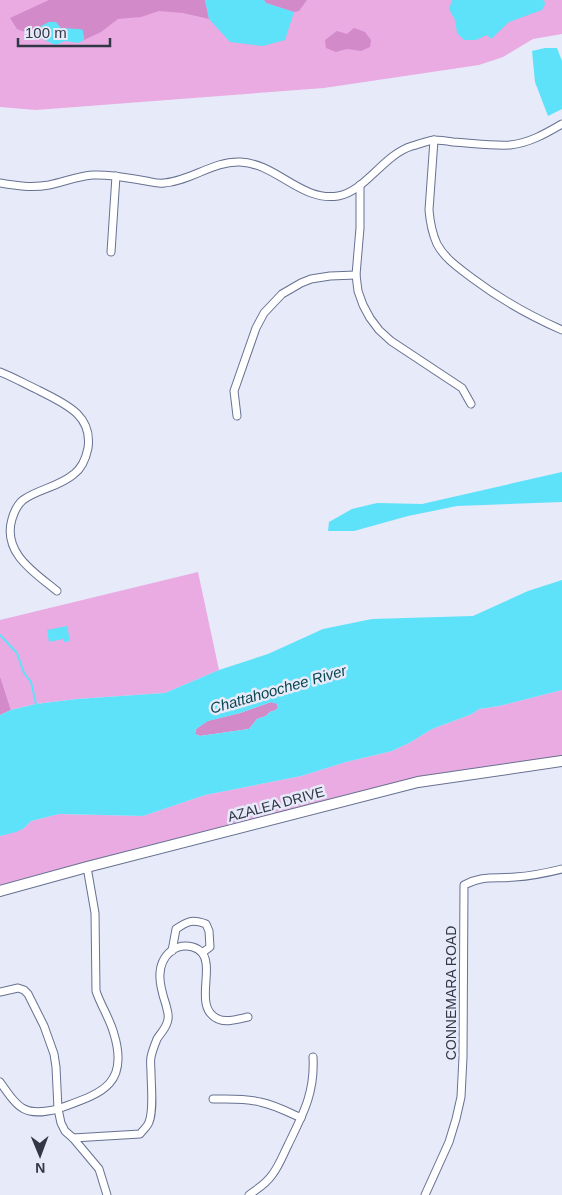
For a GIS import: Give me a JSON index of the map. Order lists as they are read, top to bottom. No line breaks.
{"streets":{"street":["AZALEA DRIVE","CONNEMARA ROAD"]},"water":["Chattahoochee River"],"scale_bar":"100 m","north":"bottom"}
